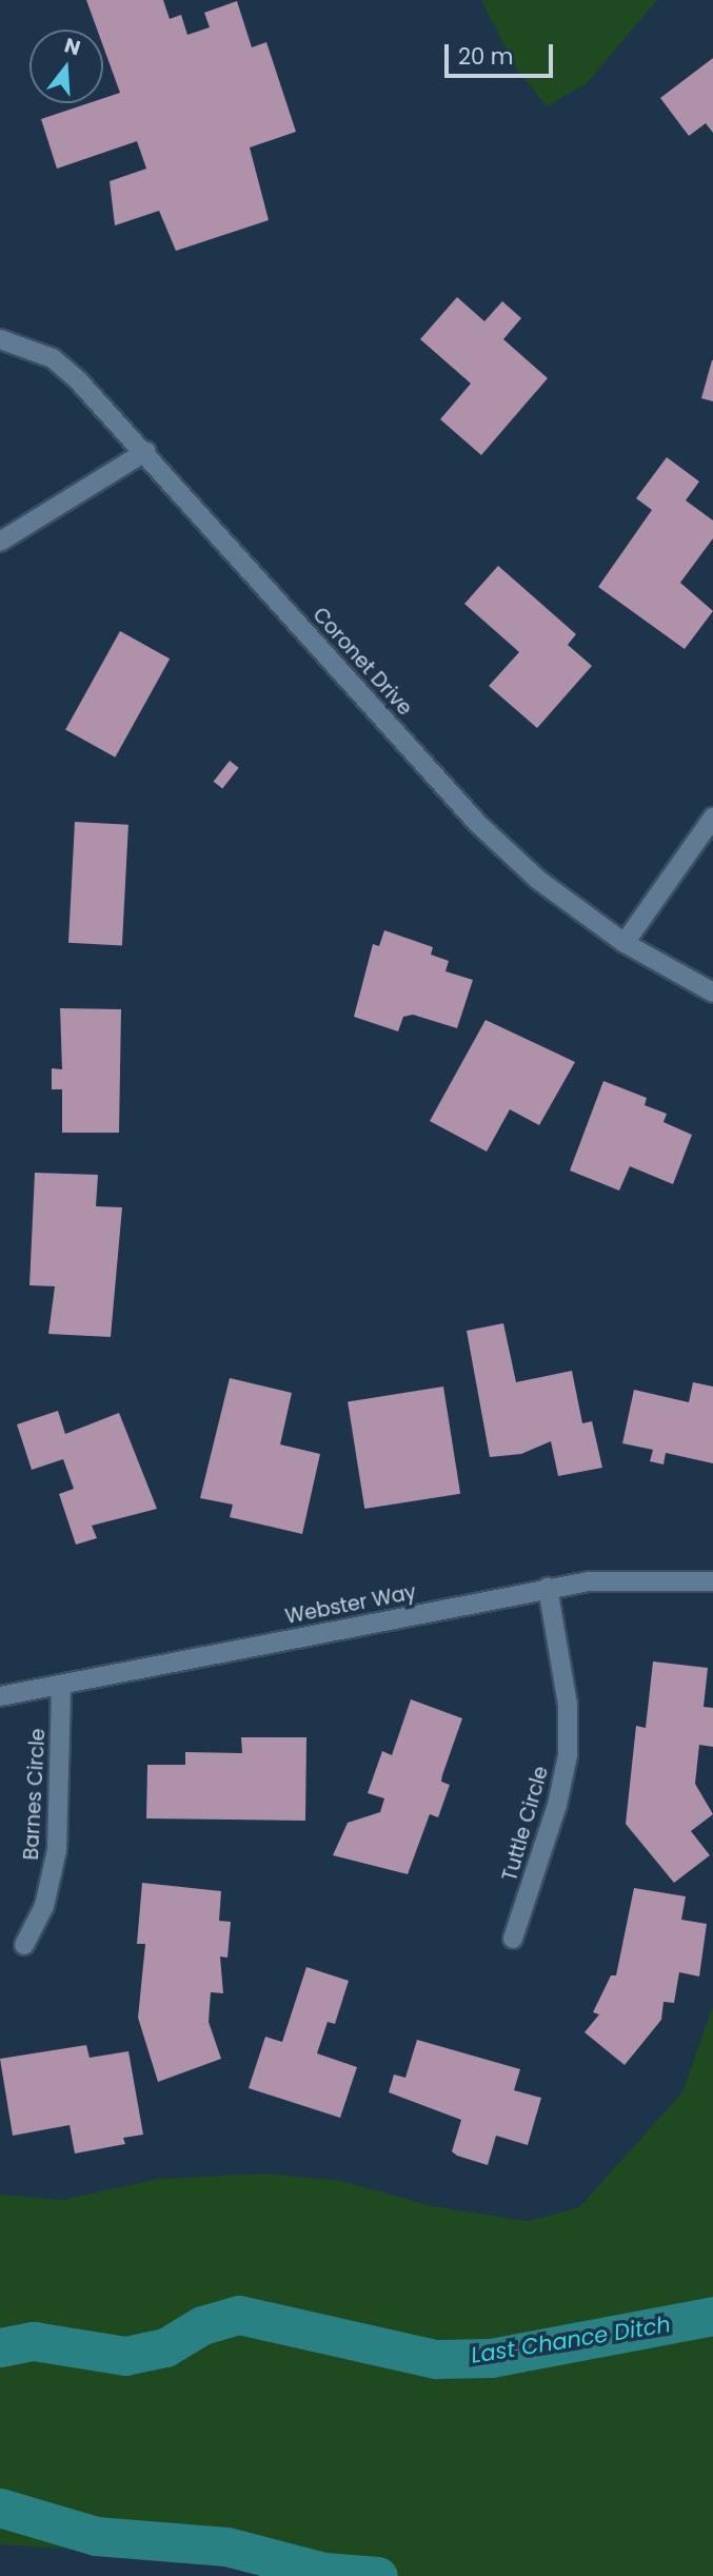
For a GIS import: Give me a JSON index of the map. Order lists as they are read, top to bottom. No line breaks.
{"streets":{"street":["Coronet Drive","Webster Way","Barnes Circle","Tuttle Circle"]},"crossings":[["Webster Way","Barnes Circle"],["Webster Way","Tuttle Circle"]],"water":["Last Chance Ditch"],"scale_bar":"20 m","north":"top"}
